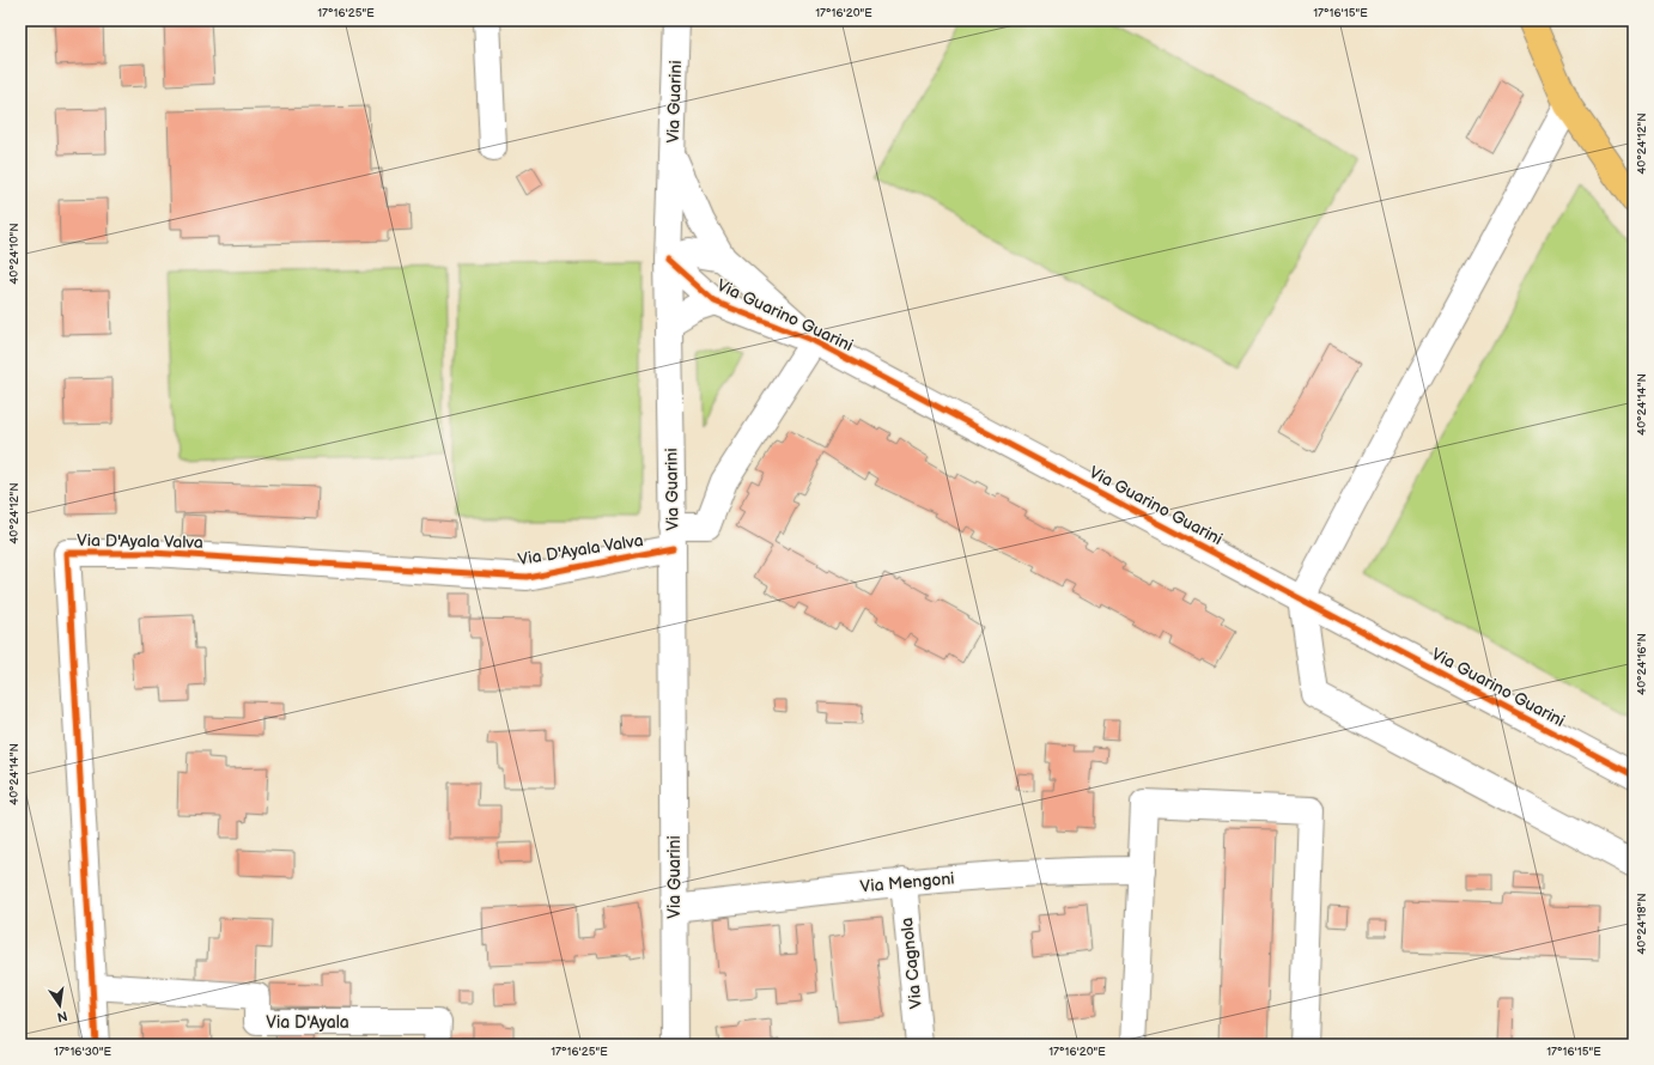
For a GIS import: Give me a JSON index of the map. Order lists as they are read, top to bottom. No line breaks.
{"streets":{"street":["Via Guarini","Via Guarino Guarini","Via D'Ayala Valva","Via Mengoni","Via Cagnola","Via D'Ayala"]},"crossings":[["Via Guarini","Via Guarino Guarini"],["Via Guarini","Via D'Ayala Valva"],["Via Guarini","Via Mengoni"],["Via D'Ayala Valva","Via D'Ayala"],["Via Mengoni","Via Cagnola"]],"north":"bottom","coordinates":["17°16'25\"E","17°16'20\"E","17°16'15\"E","40°24'12\"N","40°24'10\"N","40°24'14\"N","40°24'16\"N","40°24'18\"N","17°16'30\"E"]}
